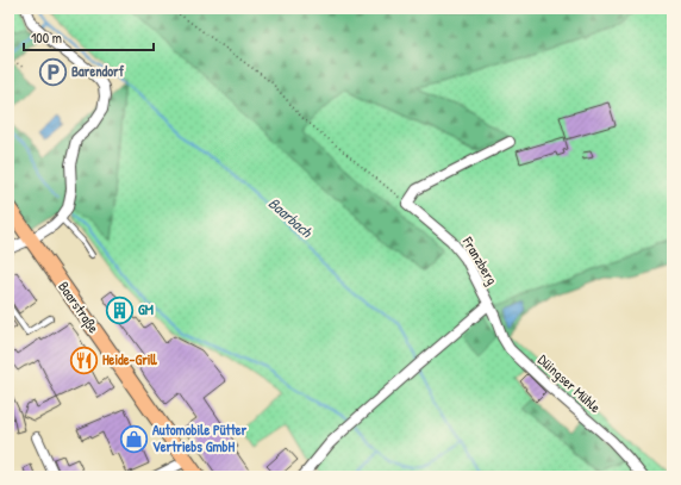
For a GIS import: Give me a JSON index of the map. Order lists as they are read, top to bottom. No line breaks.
{"streets":{"main road":["Baarstraße"],"street":["Franzberg","Düingser Mühle"]},"crossings":[["Franzberg","Düingser Mühle"]],"water":["Baarbach"],"places":{"parking":["Barendorf"],"building":["GM"],"restaurant":["Heide-Grill"],"shop":["Automobile Pütter Vertriebs GmbH"]},"scale_bar":"100 m"}
